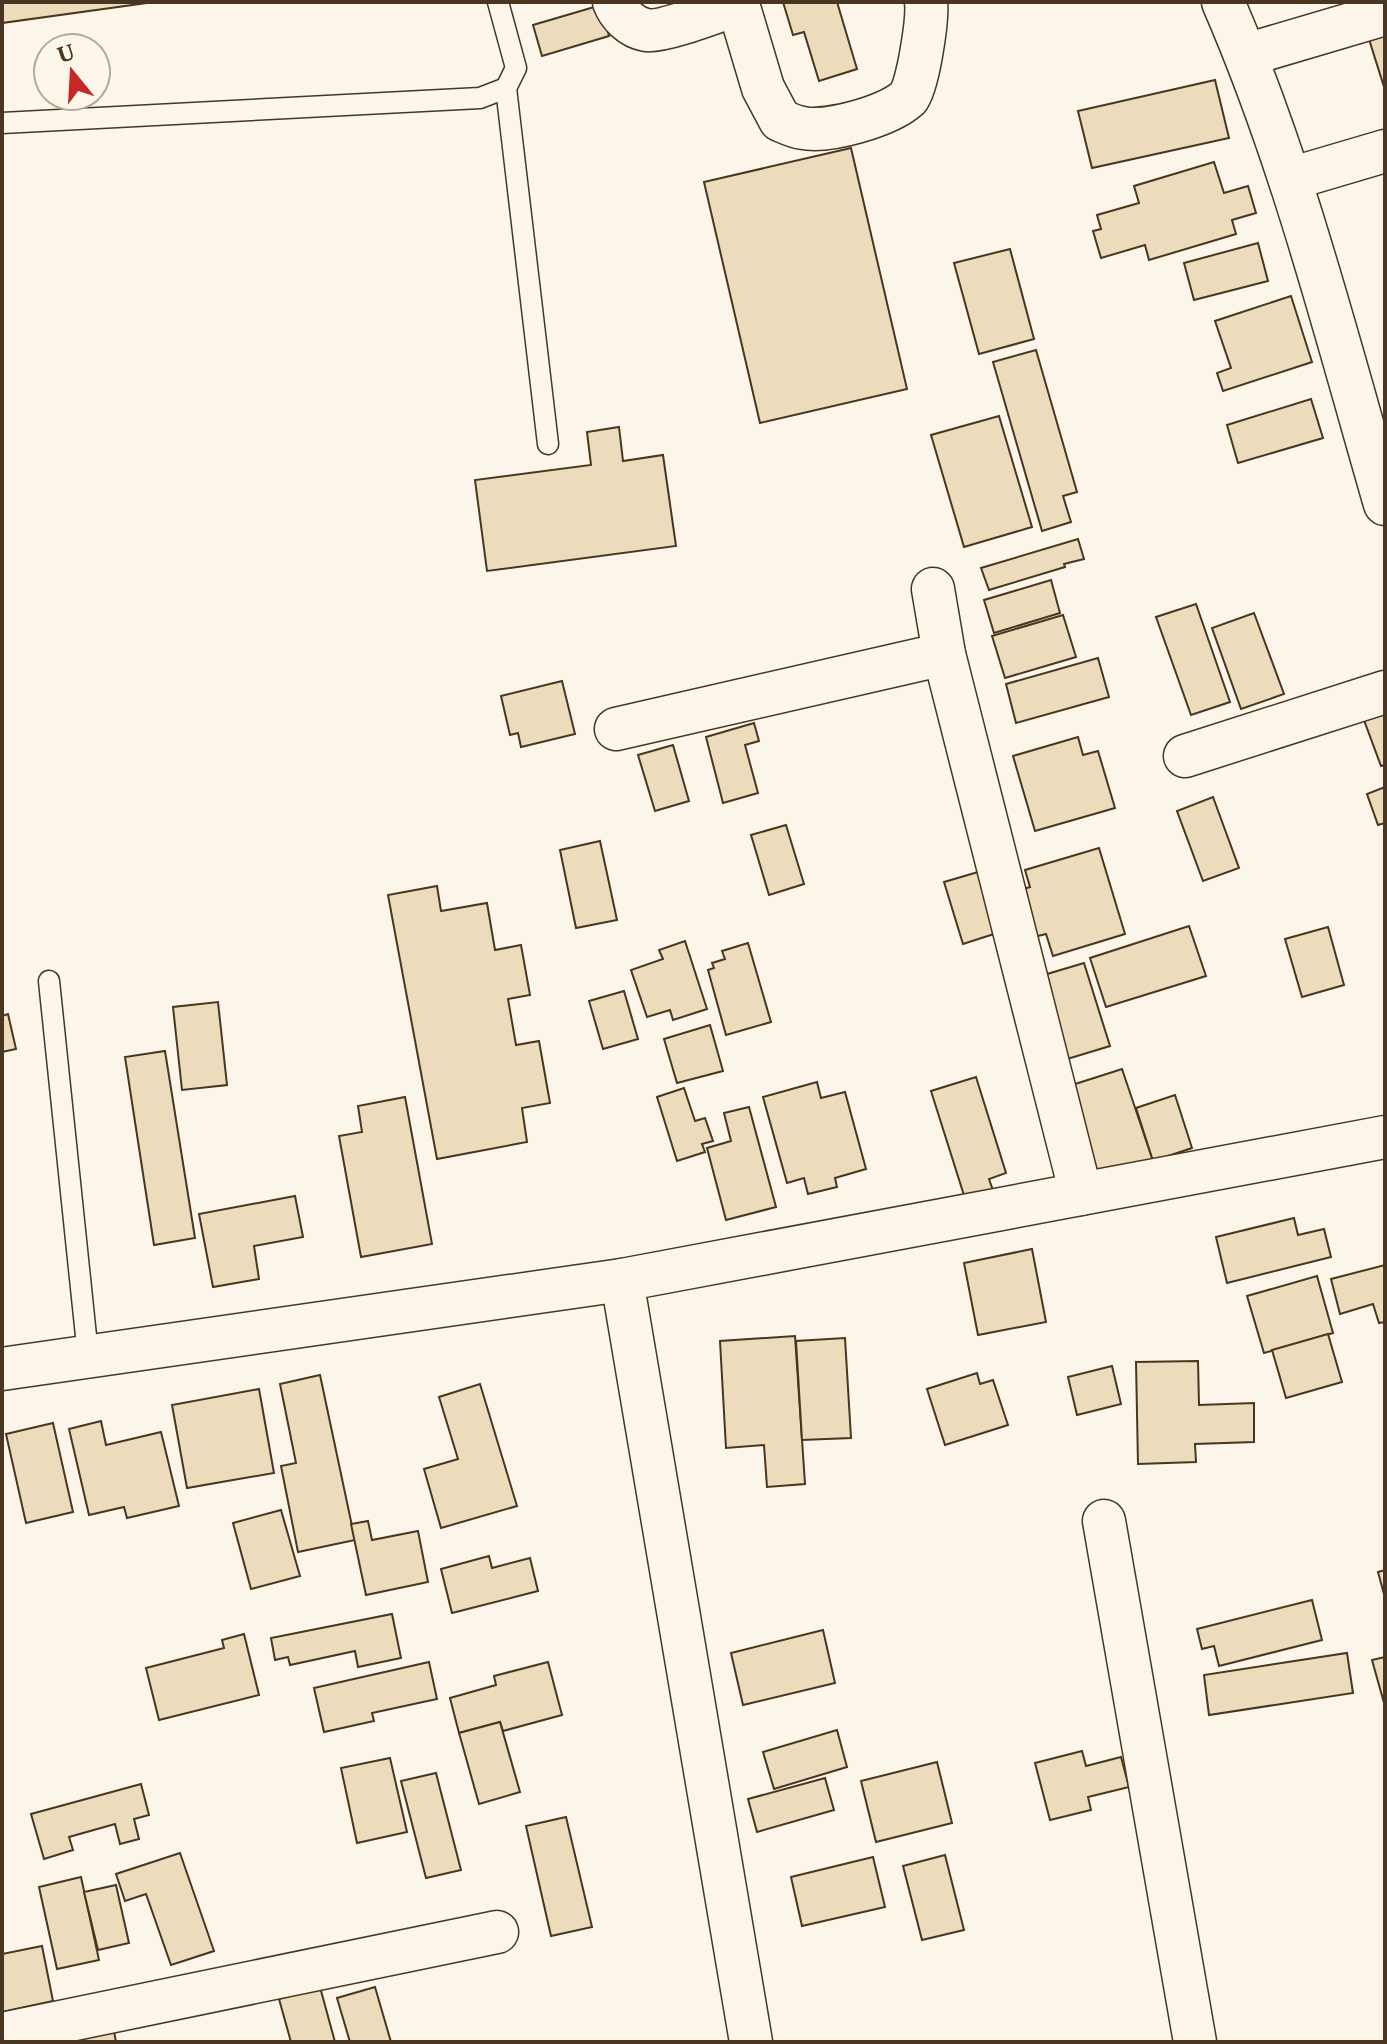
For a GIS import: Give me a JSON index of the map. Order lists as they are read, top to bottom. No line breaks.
{"north":"top"}
